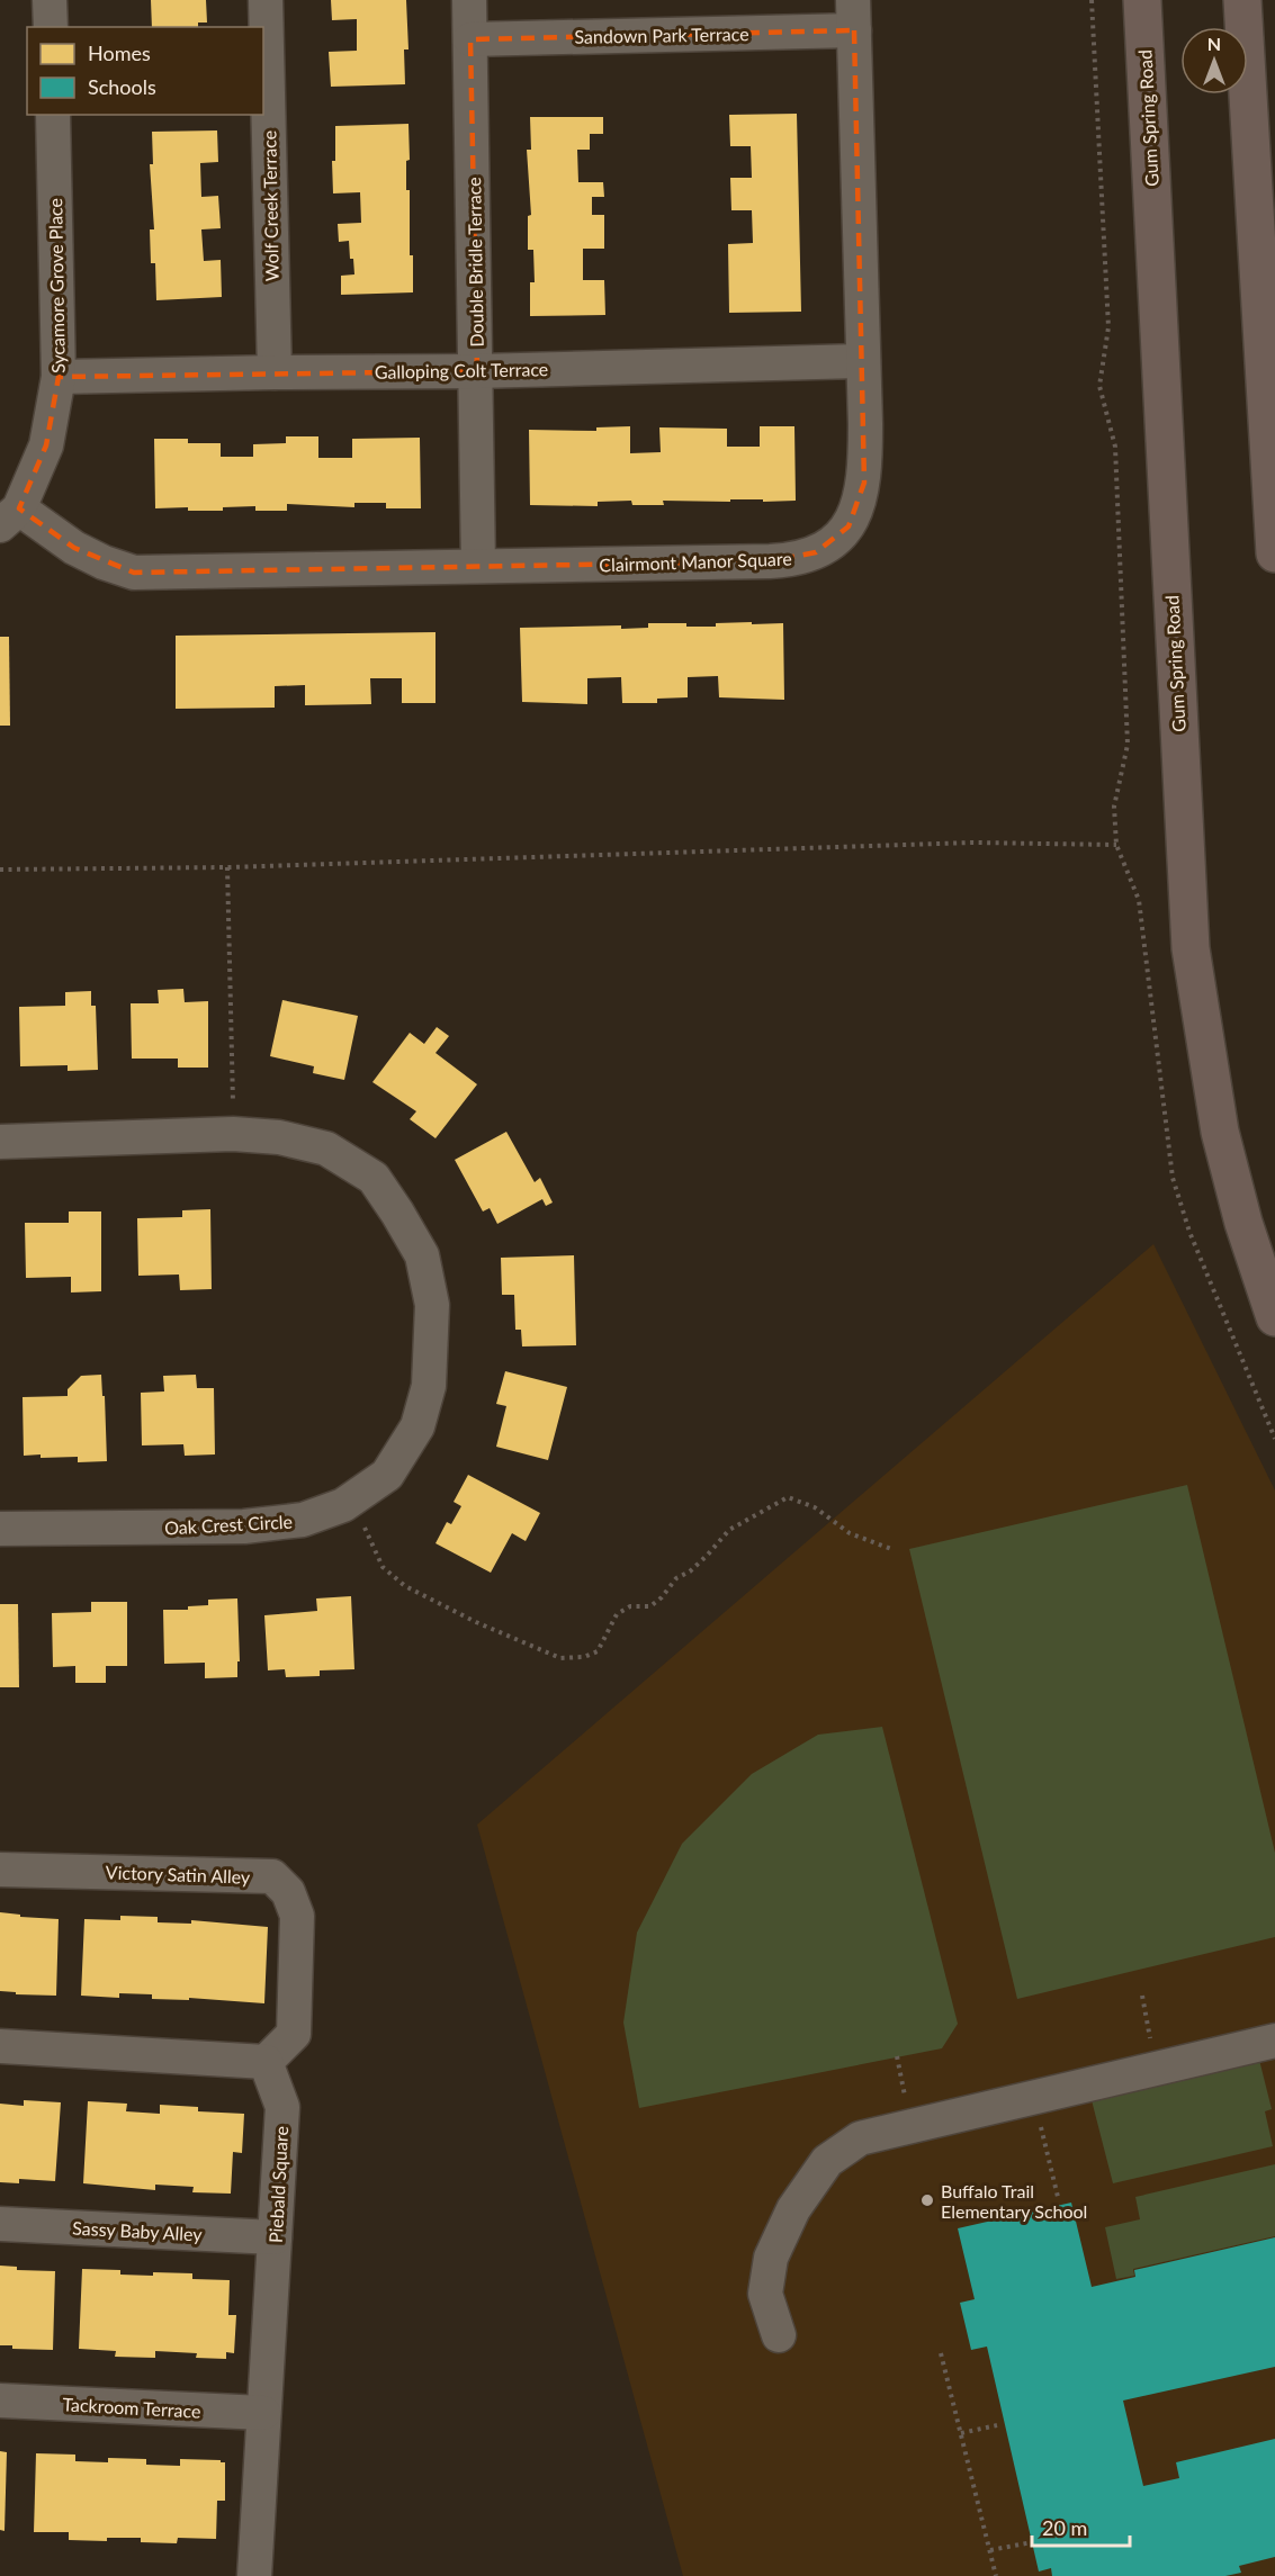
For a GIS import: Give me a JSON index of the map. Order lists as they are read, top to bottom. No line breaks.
{"streets":{"main road":["Gum Spring Road"],"street":["Sandown Park Terrace","Wolf Creek Terrace","Double Bridle Terrace","Sycamore Grove Place","Galloping Colt Terrace","Clairmont Manor Square","Oak Crest Circle","Victory Satin Alley","Piebald Square","Sassy Baby Alley","Tackroom Terrace"]},"crossings":[["Sandown Park Terrace","Double Bridle Terrace"],["Sandown Park Terrace","Clairmont Manor Square"],["Wolf Creek Terrace","Galloping Colt Terrace"],["Double Bridle Terrace","Galloping Colt Terrace"],["Double Bridle Terrace","Clairmont Manor Square"],["Sycamore Grove Place","Galloping Colt Terrace"],["Sycamore Grove Place","Clairmont Manor Square"],["Galloping Colt Terrace","Clairmont Manor Square"],["Victory Satin Alley","Piebald Square"],["Piebald Square","Sassy Baby Alley"],["Piebald Square","Tackroom Terrace"]],"places":["Buffalo Trail Elementary School"],"legend":["Homes","Schools"],"scale_bar":"20 m","north":"top"}
